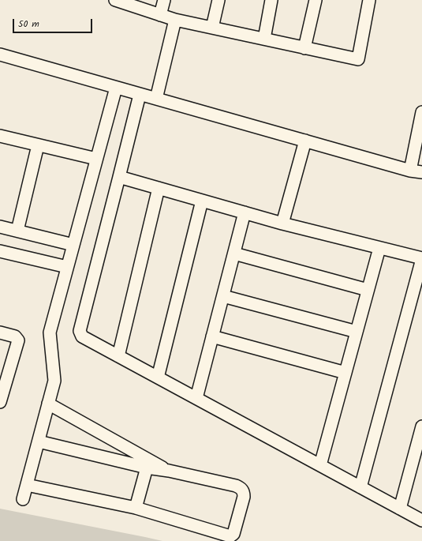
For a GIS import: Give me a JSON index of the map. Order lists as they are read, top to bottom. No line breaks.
{"scale_bar":"50 m"}
